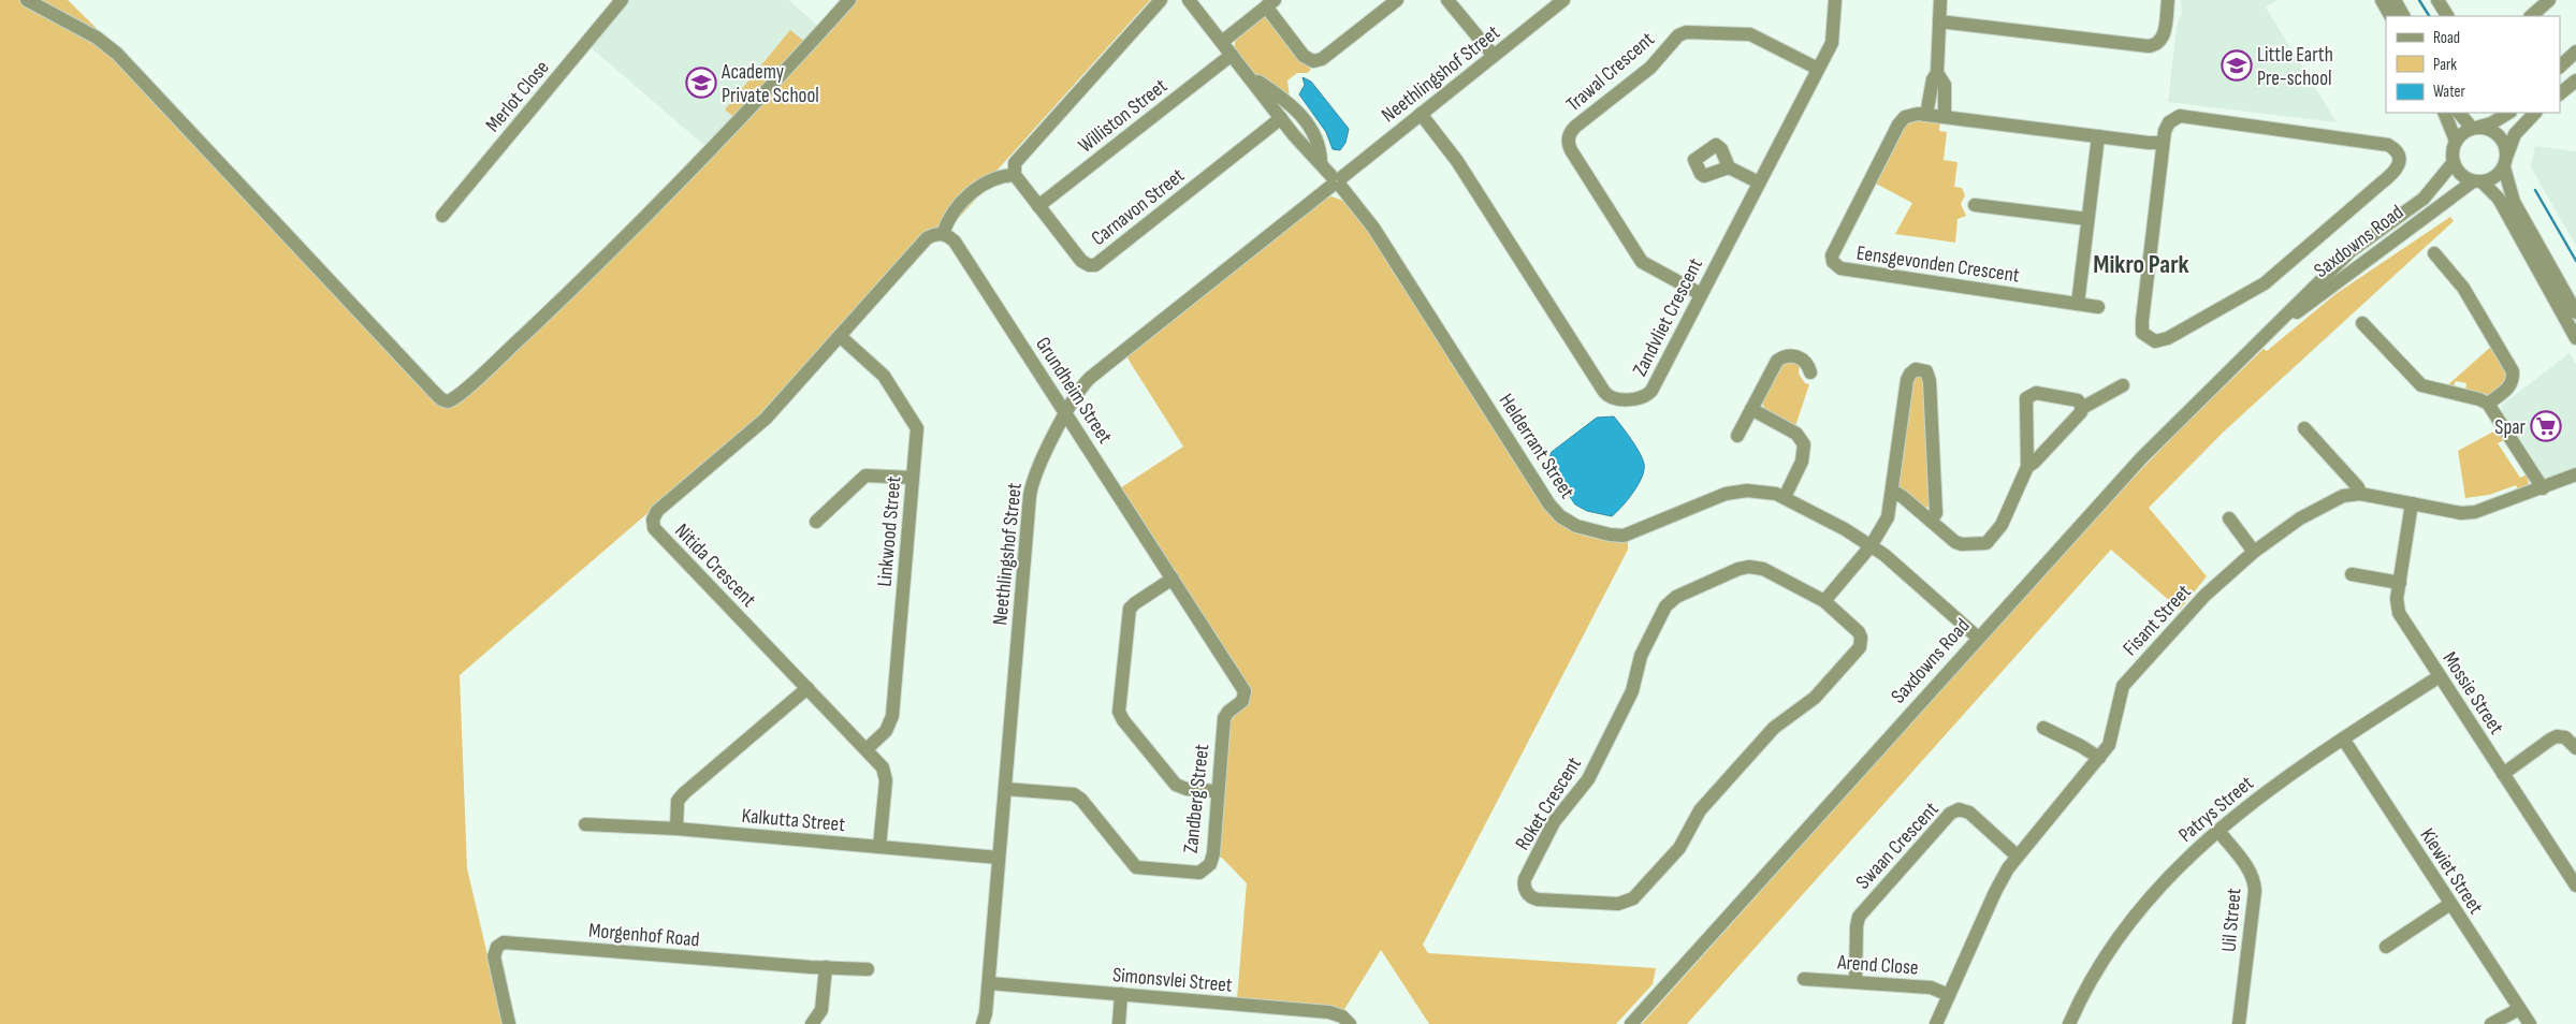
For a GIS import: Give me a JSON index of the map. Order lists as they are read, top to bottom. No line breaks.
{"streets":{"street":["Trawal Crescent","Neethlingshof Street","Merlot Close","Williston Street","Carnavon Street","Saxdowns Road","Eensgevonden Crescent","Zandvliet Crescent","Grundheim Street","Helderrant Street","Linkwood Street","Nitida Crescent","Fisant Street","Mossie Street","Zandberg Street","Roket Crescent","Patrys Street","Kalkutta Street","Swaan Crescent","Kiewiet Street","Uil Street","Morgenhof Road","Arend Close","Simonsvlei Street"]},"crossings":[["Trawal Crescent","Zandvliet Crescent"],["Neethlingshof Street","Zandvliet Crescent"],["Neethlingshof Street","Grundheim Street"],["Neethlingshof Street","Helderrant Street"],["Neethlingshof Street","Zandberg Street"],["Neethlingshof Street","Kalkutta Street"],["Neethlingshof Street","Simonsvlei Street"],["Williston Street","Carnavon Street"],["Saxdowns Road","Helderrant Street"],["Grundheim Street","Zandberg Street"],["Linkwood Street","Nitida Crescent"],["Nitida Crescent","Kalkutta Street"],["Fisant Street","Mossie Street"],["Fisant Street","Swaan Crescent"],["Fisant Street","Arend Close"],["Mossie Street","Patrys Street"],["Patrys Street","Kiewiet Street"],["Patrys Street","Uil Street"],["Swaan Crescent","Arend Close"]],"districts":["Mikro Park"],"places":{"school or university":["Little Earth Pre-school","Academy Private School"],"supermarket":["Spar"]},"legend":["Road","Park","Water"]}
